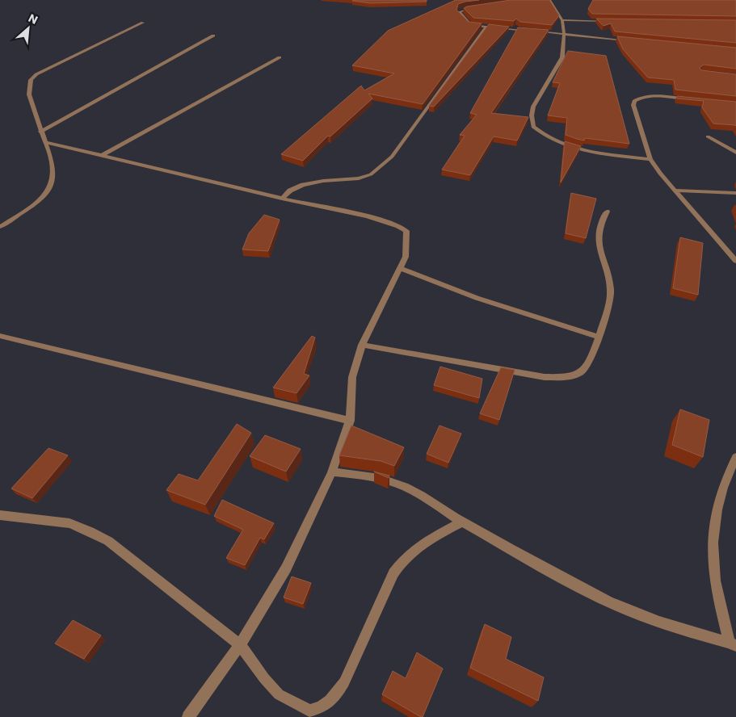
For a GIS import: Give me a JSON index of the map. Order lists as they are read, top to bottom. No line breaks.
{"north":"top right"}
